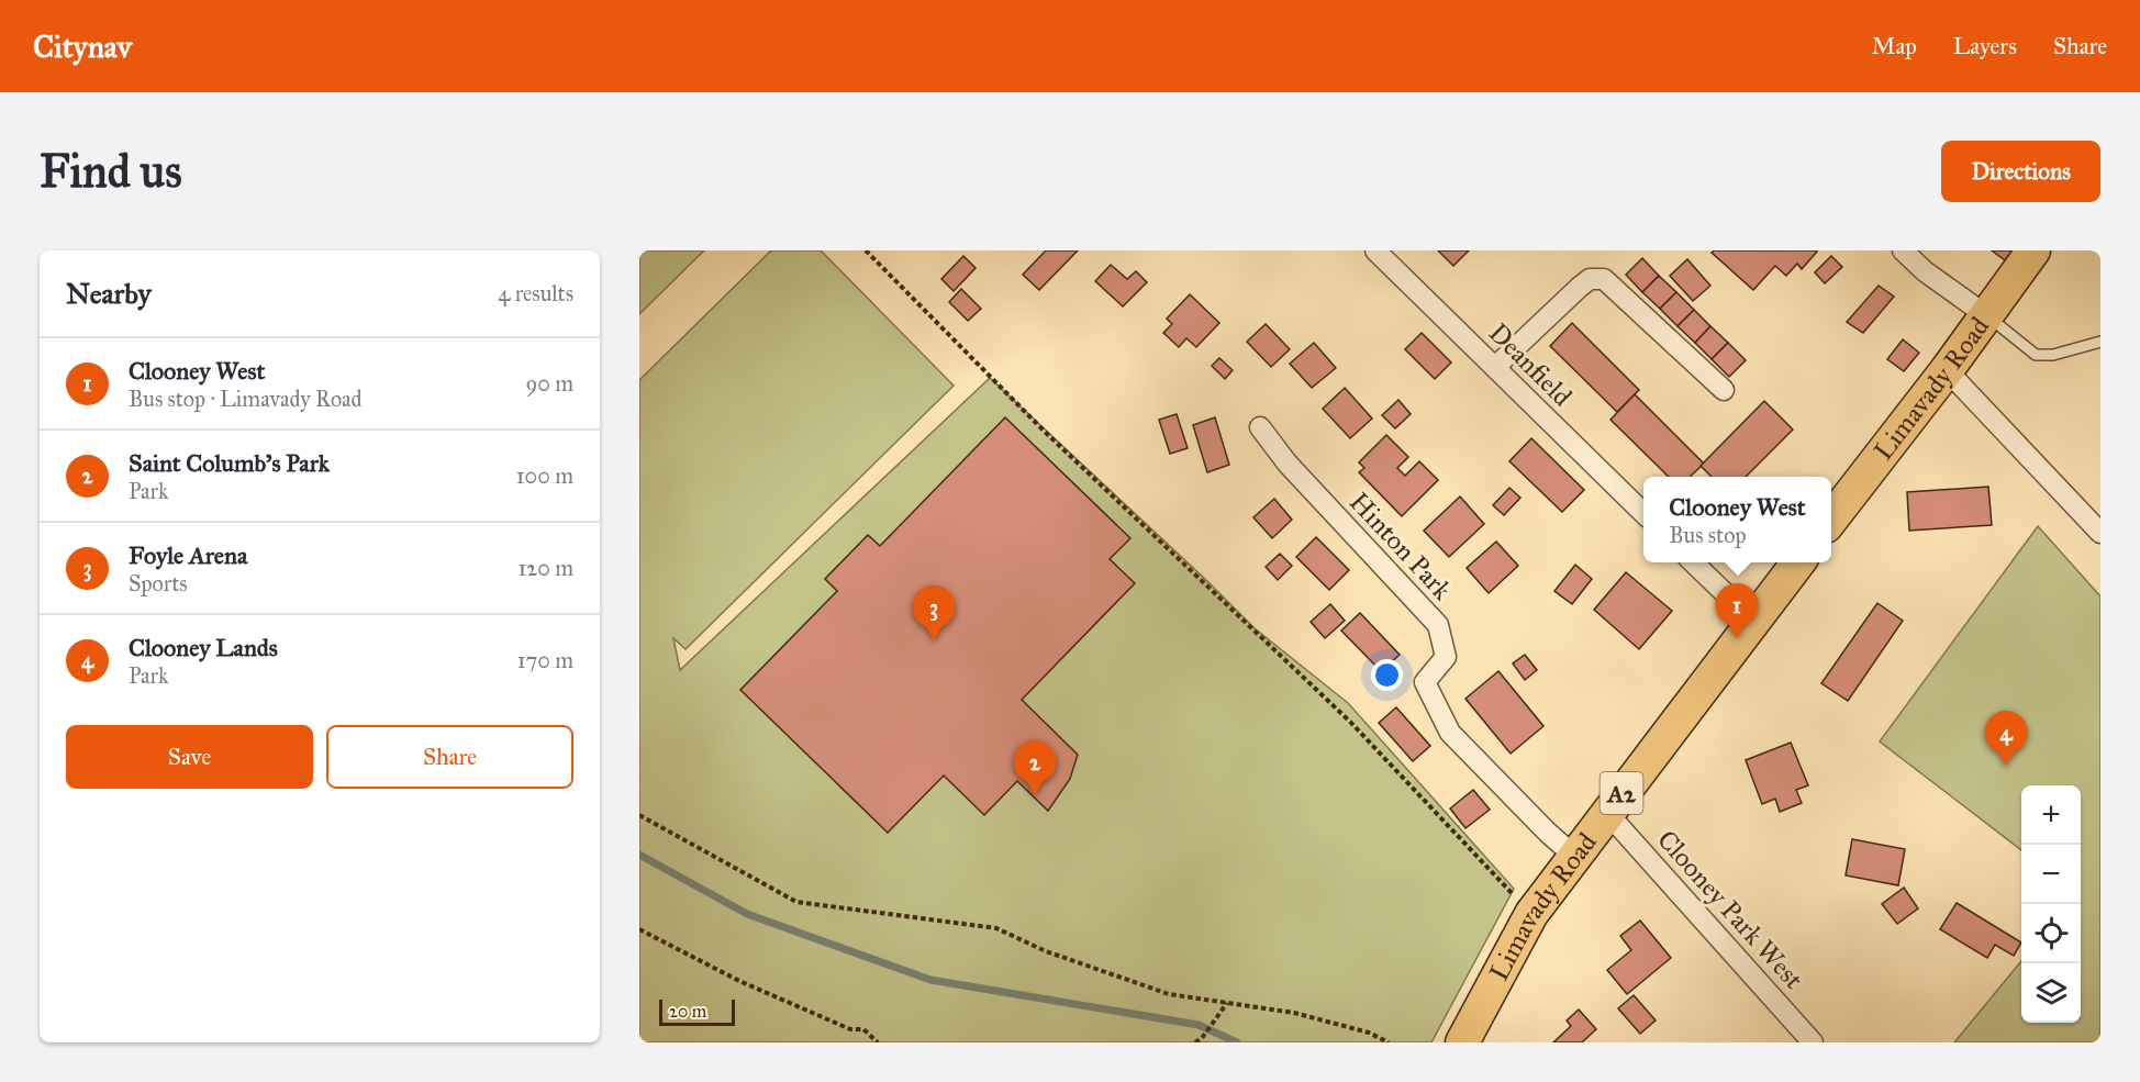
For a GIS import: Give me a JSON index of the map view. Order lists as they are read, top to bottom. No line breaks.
{"streets":{"highway":["Limavady Road","A2"],"street":["Deanfield","Hinton Park","Clooney Park West"]},"crossings":[["Limavady Road","Hinton Park"],["Limavady Road","Clooney Park West"]],"scale_bar":"20 m","page":{"header":"Citynav","nav":["Map","Layers","Share"],"buttons":["Directions",["Save","Share"]],"title":"Find us","heading":["Nearby","4 results"],"list":[{"mark":"1","name":"Clooney West","note":"Bus stop · Limavady Road","value":"90 m"},{"mark":"2","name":"Saint Columb's Park","note":"Park","value":"100 m"},{"mark":"3","name":"Foyle Arena","note":"Sports","value":"120 m"},{"mark":"4","name":"Clooney Lands","note":"Park","value":"170 m"}],"popup":["Clooney West","Bus stop"],"pins":["1","3","4","2"],"map_buttons":["+","−"],"scale":"20 m"}}
